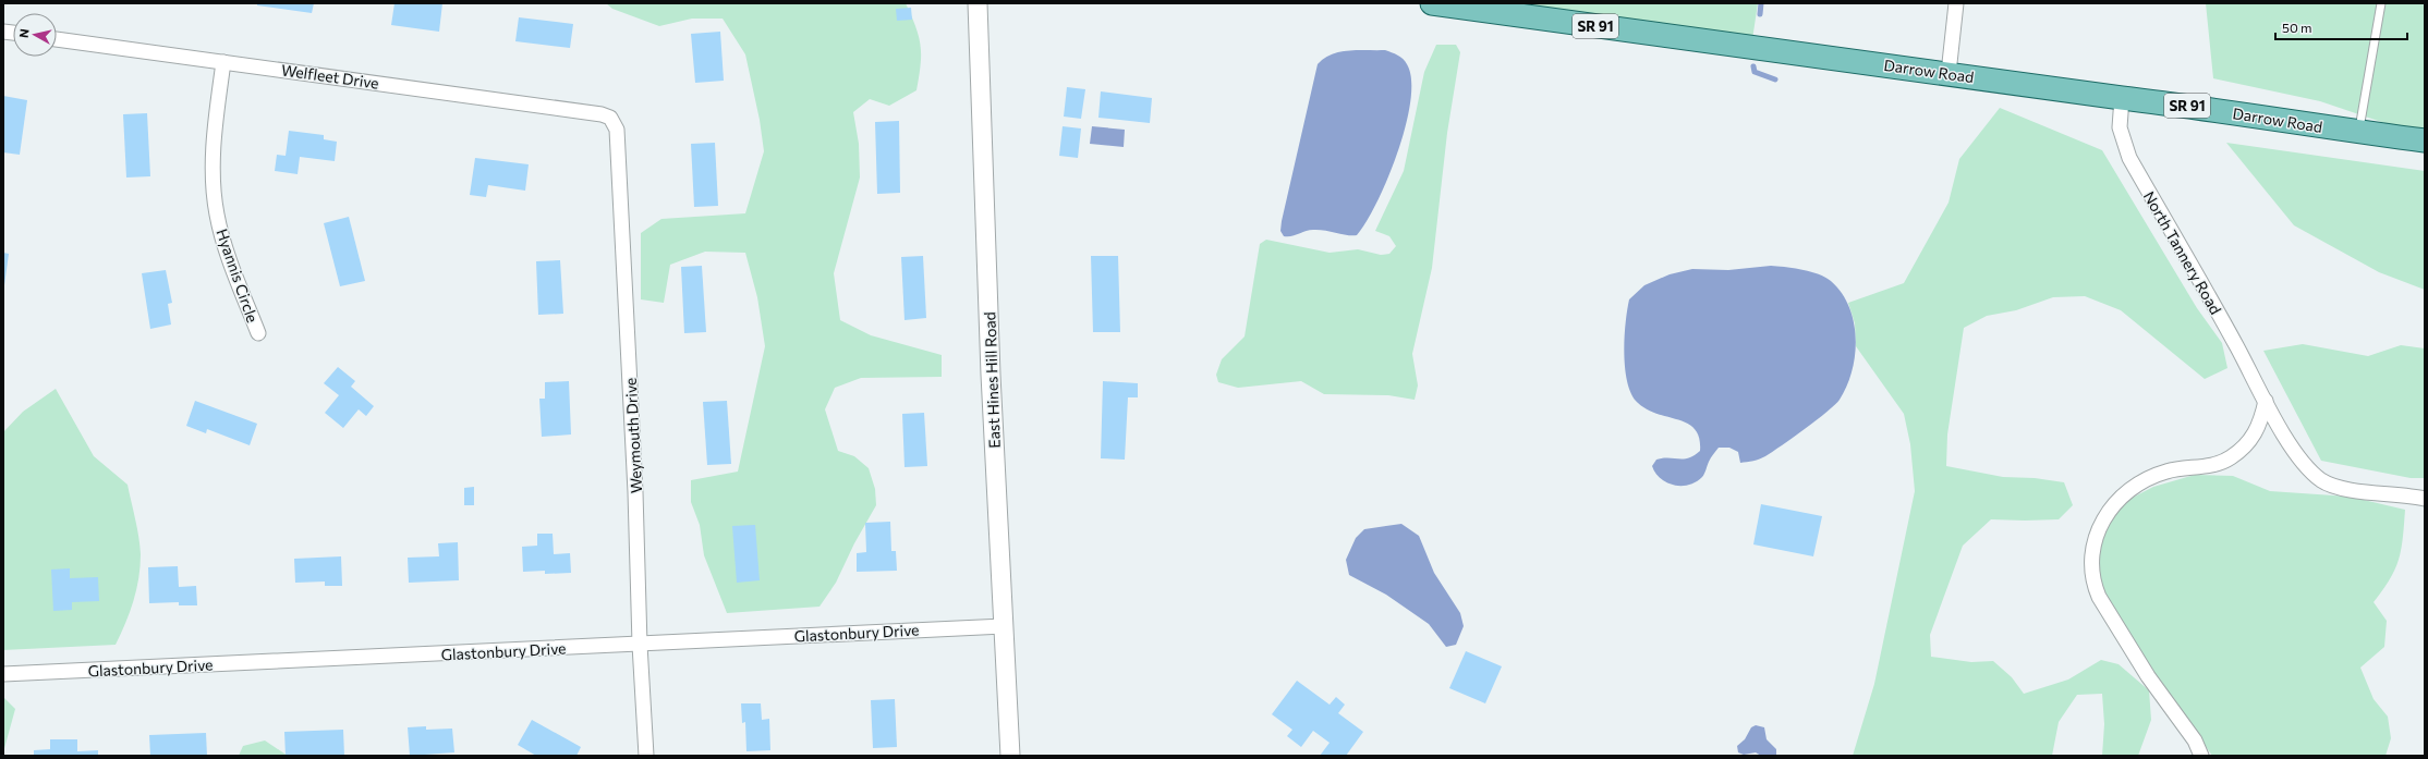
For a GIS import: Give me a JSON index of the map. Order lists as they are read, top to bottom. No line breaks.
{"streets":{"main road":["SR 91","Darrow Road"],"street":["Welfleet Drive","North Tannery Road","Hyannis Circle","East Hines Hill Road","Weymouth Drive","Glastonbury Drive"]},"crossings":[["Darrow Road","North Tannery Road"],["Welfleet Drive","Hyannis Circle"],["Welfleet Drive","Weymouth Drive"],["East Hines Hill Road","Glastonbury Drive"],["Weymouth Drive","Glastonbury Drive"]],"scale_bar":"50 m","north":"left"}
